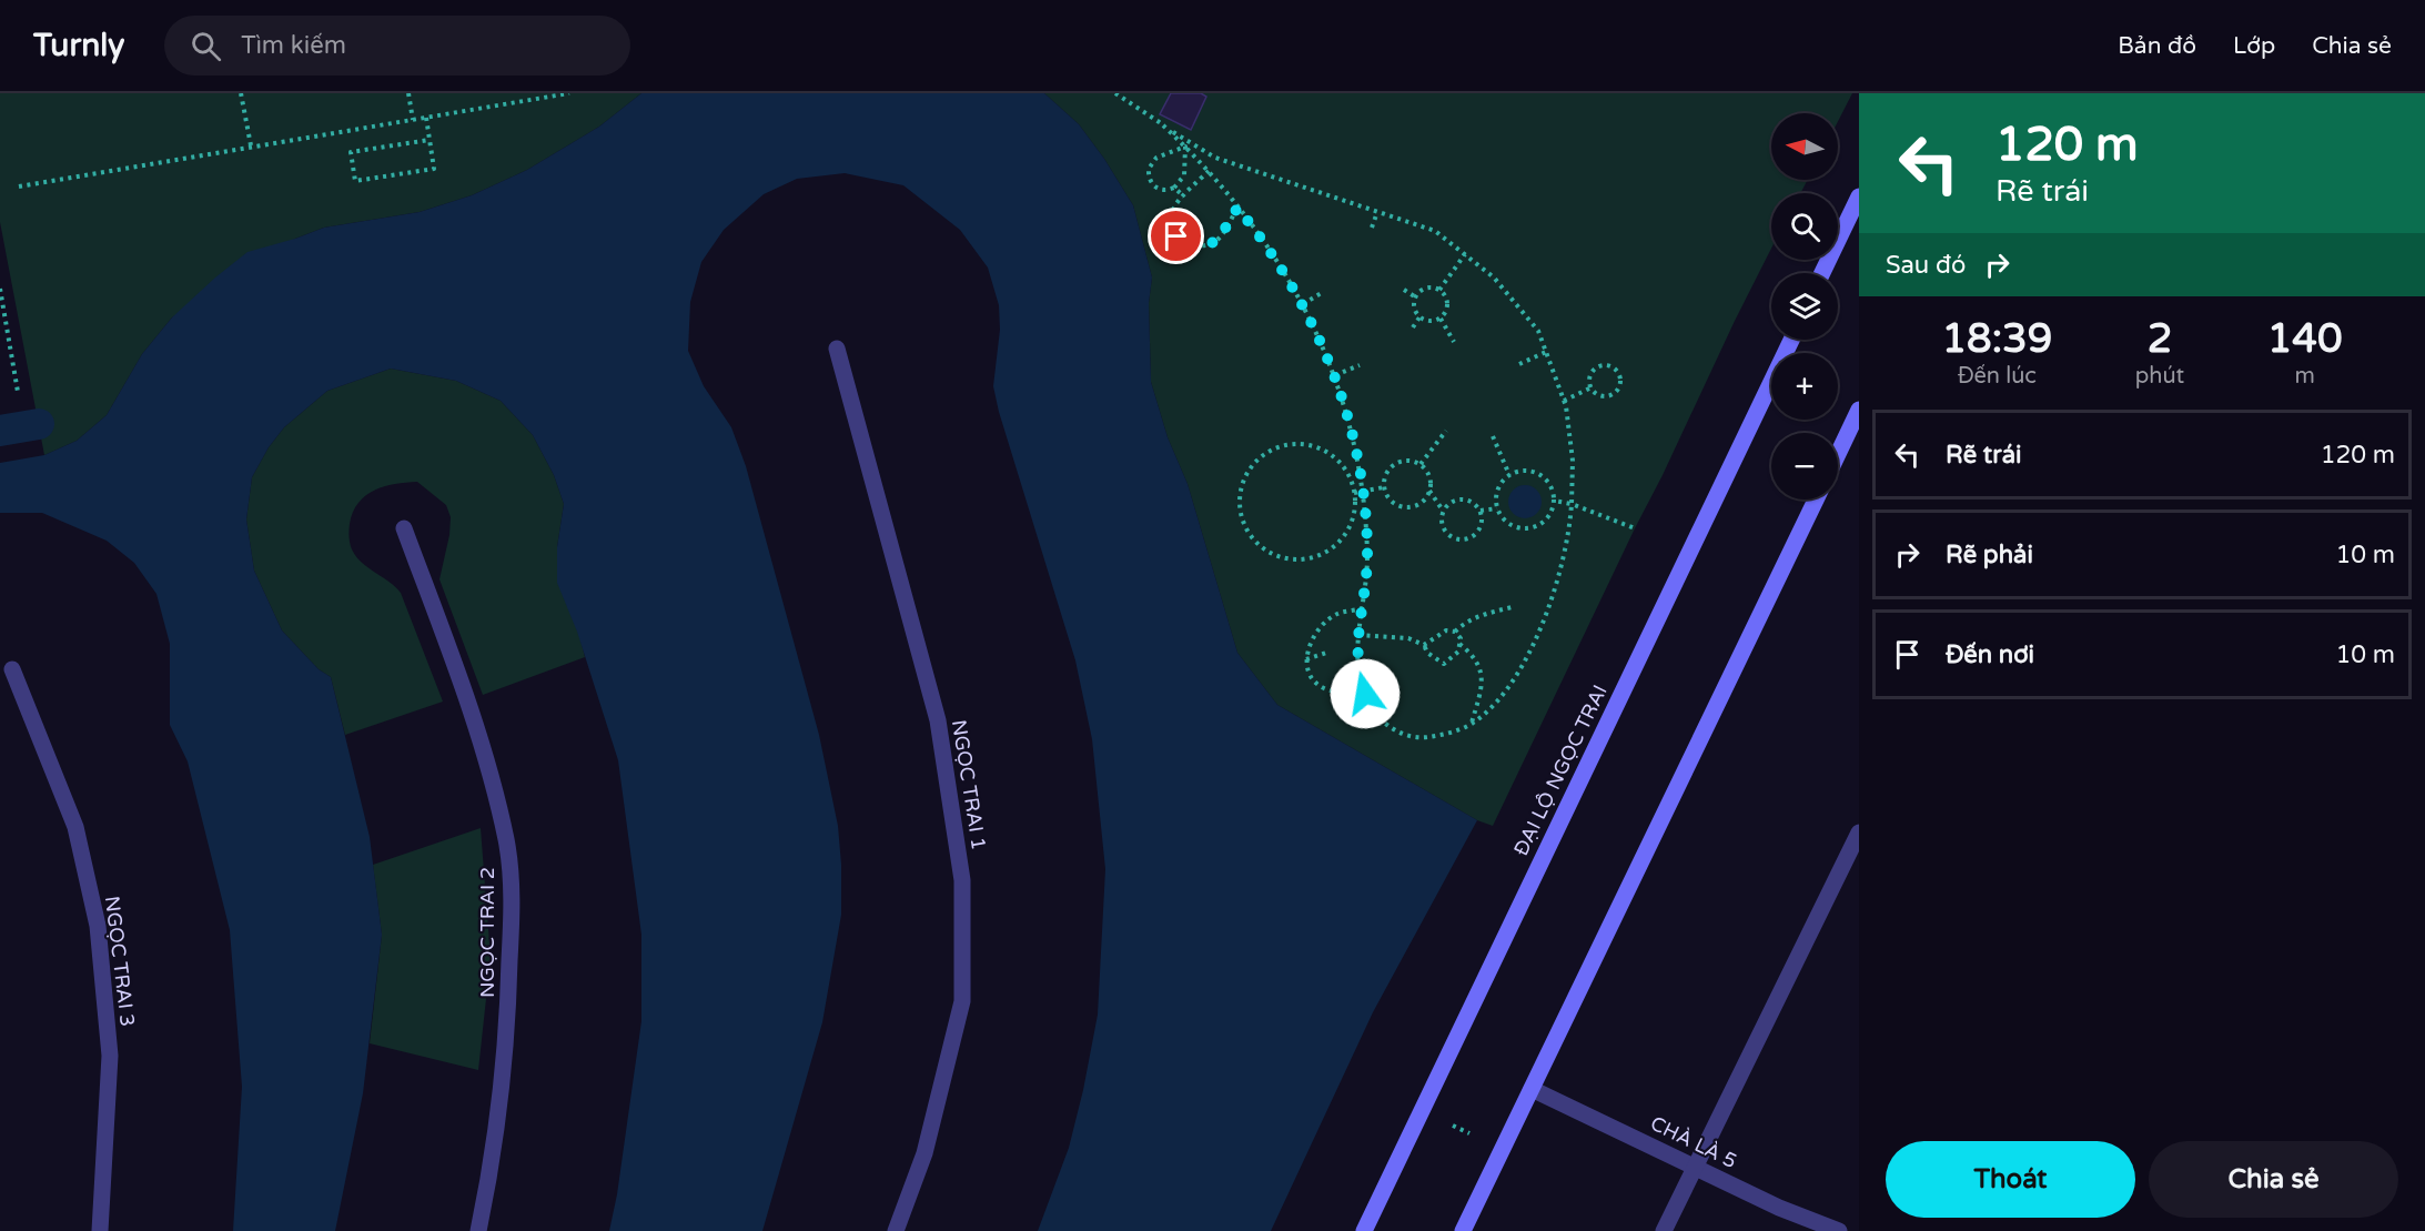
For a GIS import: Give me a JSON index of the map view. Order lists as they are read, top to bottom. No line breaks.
{"streets":{"main road":["ĐẠI LỘ NGỌC TRAI"],"street":["NGỌC TRAI 1","NGỌC TRAI 2","NGỌC TRAI 3","CHÀ LÀ 5"]},"north":"left","page":{"header":"Turnly","search":"Tìm kiếm","nav":["Bản đồ","Lớp","Chia sẻ"],"turn":["120 m","Rẽ trái"],"map_buttons":["+","−"],"then":"Sau đó","eta":["18:39","Đến lúc","2","phút","140","m"],"list":[{"name":"Rẽ trái","value":"120 m"},{"name":"Rẽ phải","value":"10 m"},{"name":"Đến nơi","value":"10 m"}],"buttons":["Thoát","Chia sẻ"]}}
